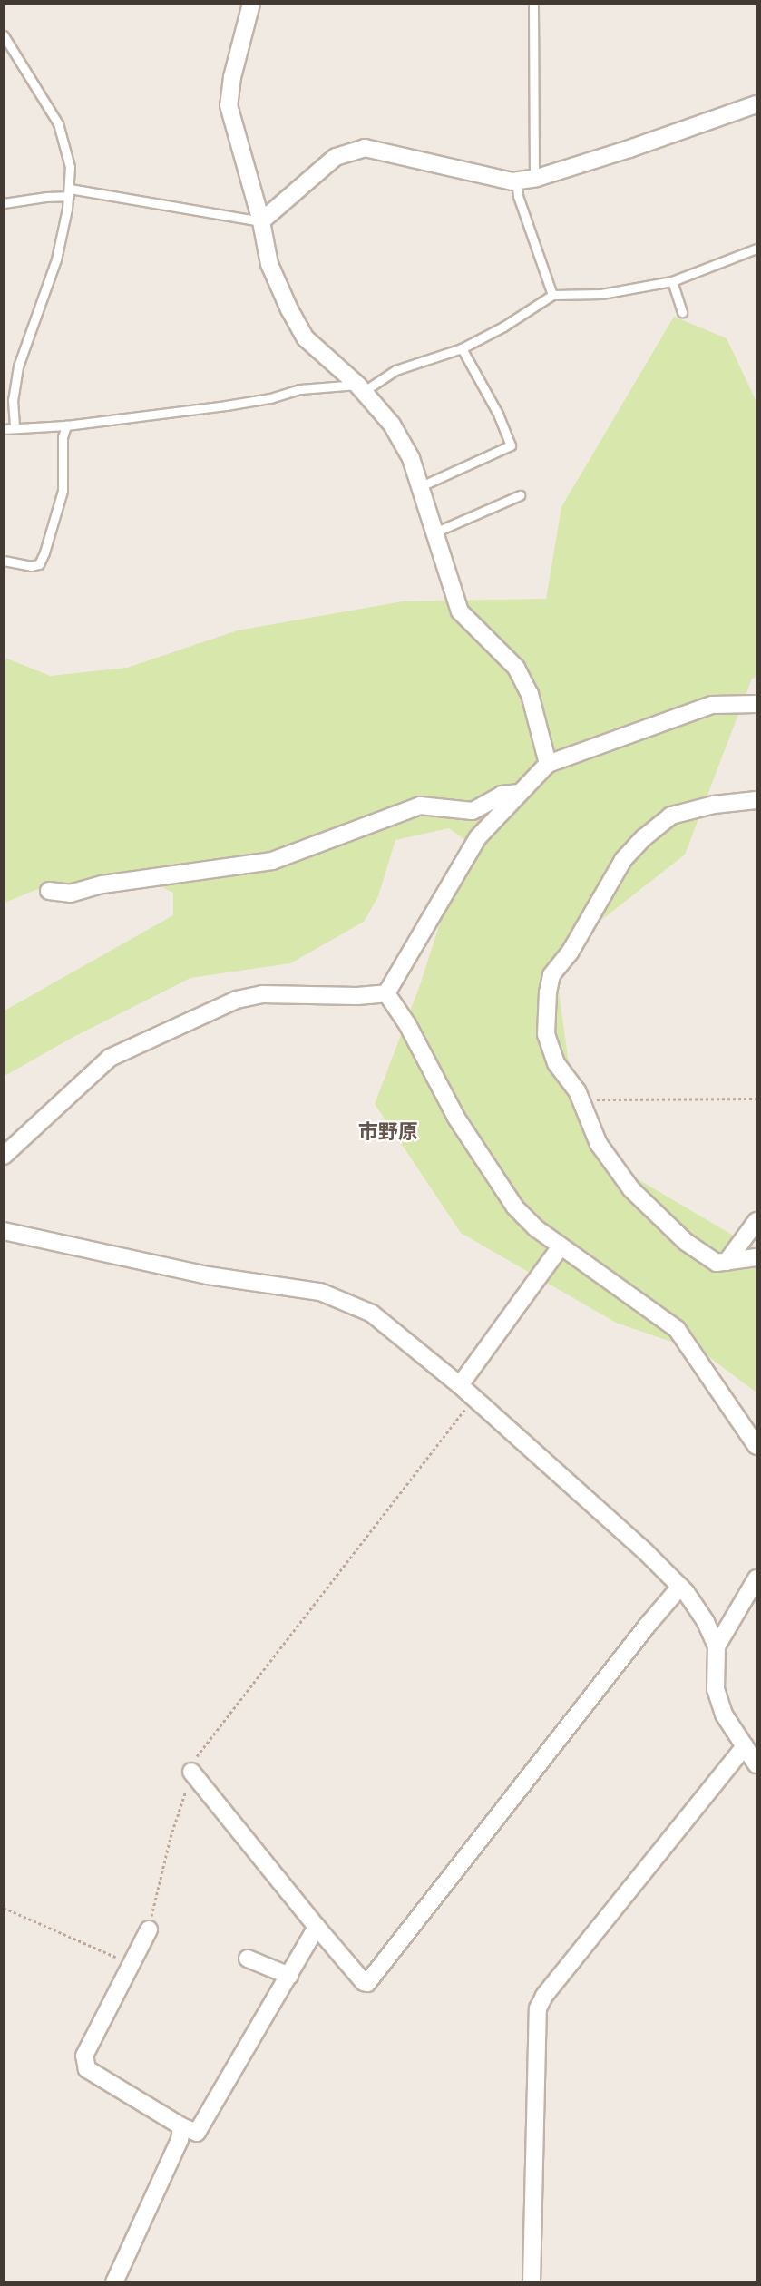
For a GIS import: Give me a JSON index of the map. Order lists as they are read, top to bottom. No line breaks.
{"districts":["市野原"]}
